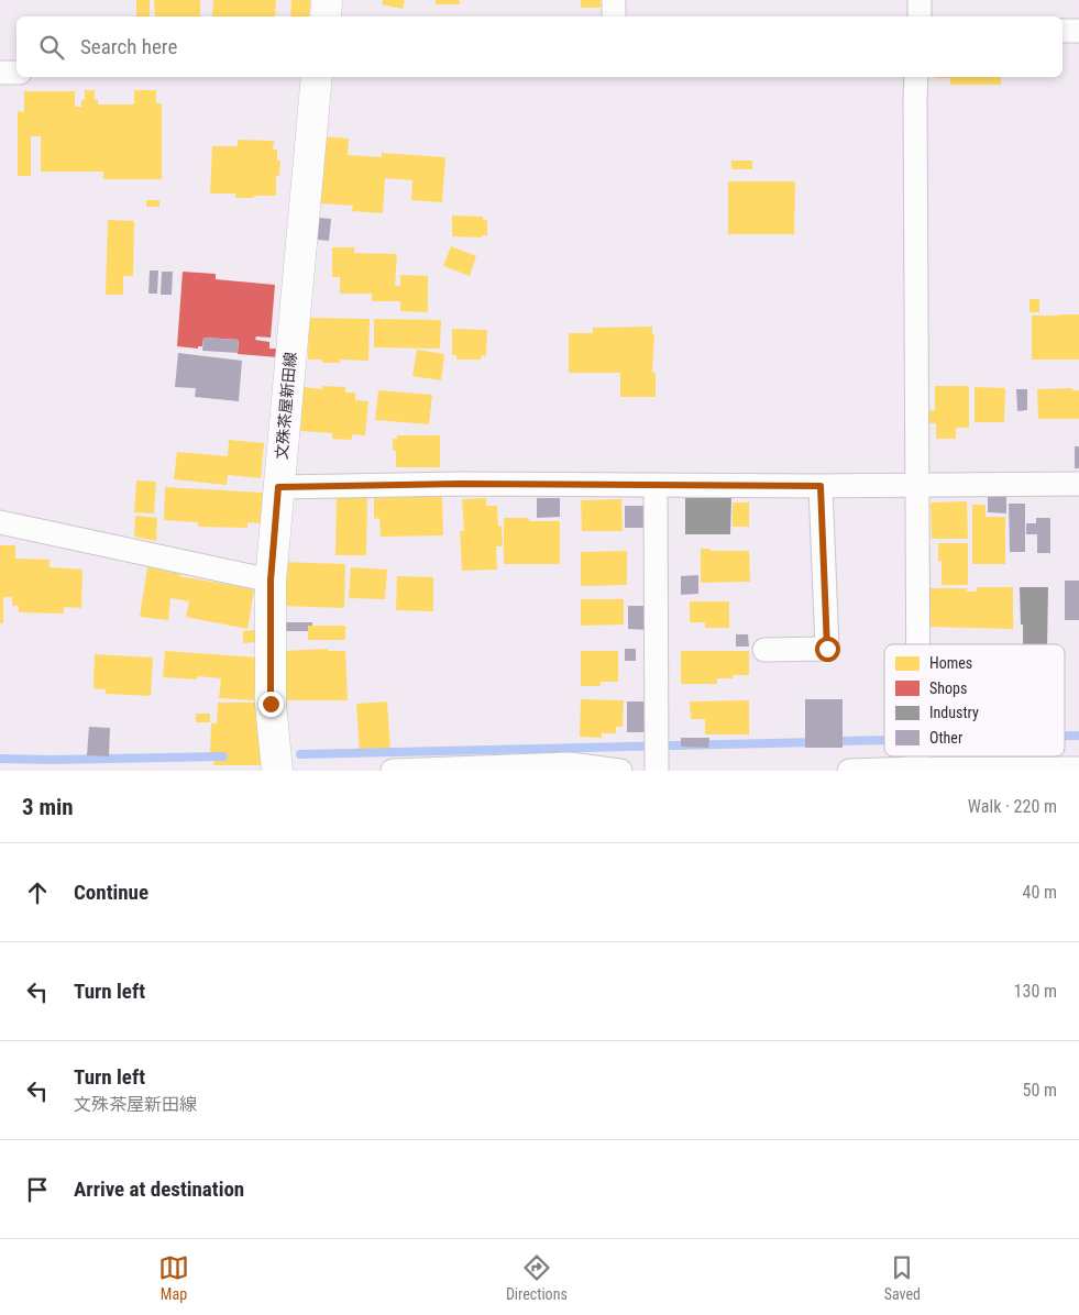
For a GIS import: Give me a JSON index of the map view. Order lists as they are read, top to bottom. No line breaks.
{"streets":{"main road":["文殊茶屋新田線"]},"legend":["Homes","Shops","Industry","Other"],"page":{"search":"Search here","heading":["3 min","Walk · 220 m"],"list":[["Continue","40 m"],["Turn left","130 m"],["Turn left","文殊茶屋新田線","50 m"],"Arrive at destination"],"nav":["Map","Directions","Saved"]}}
